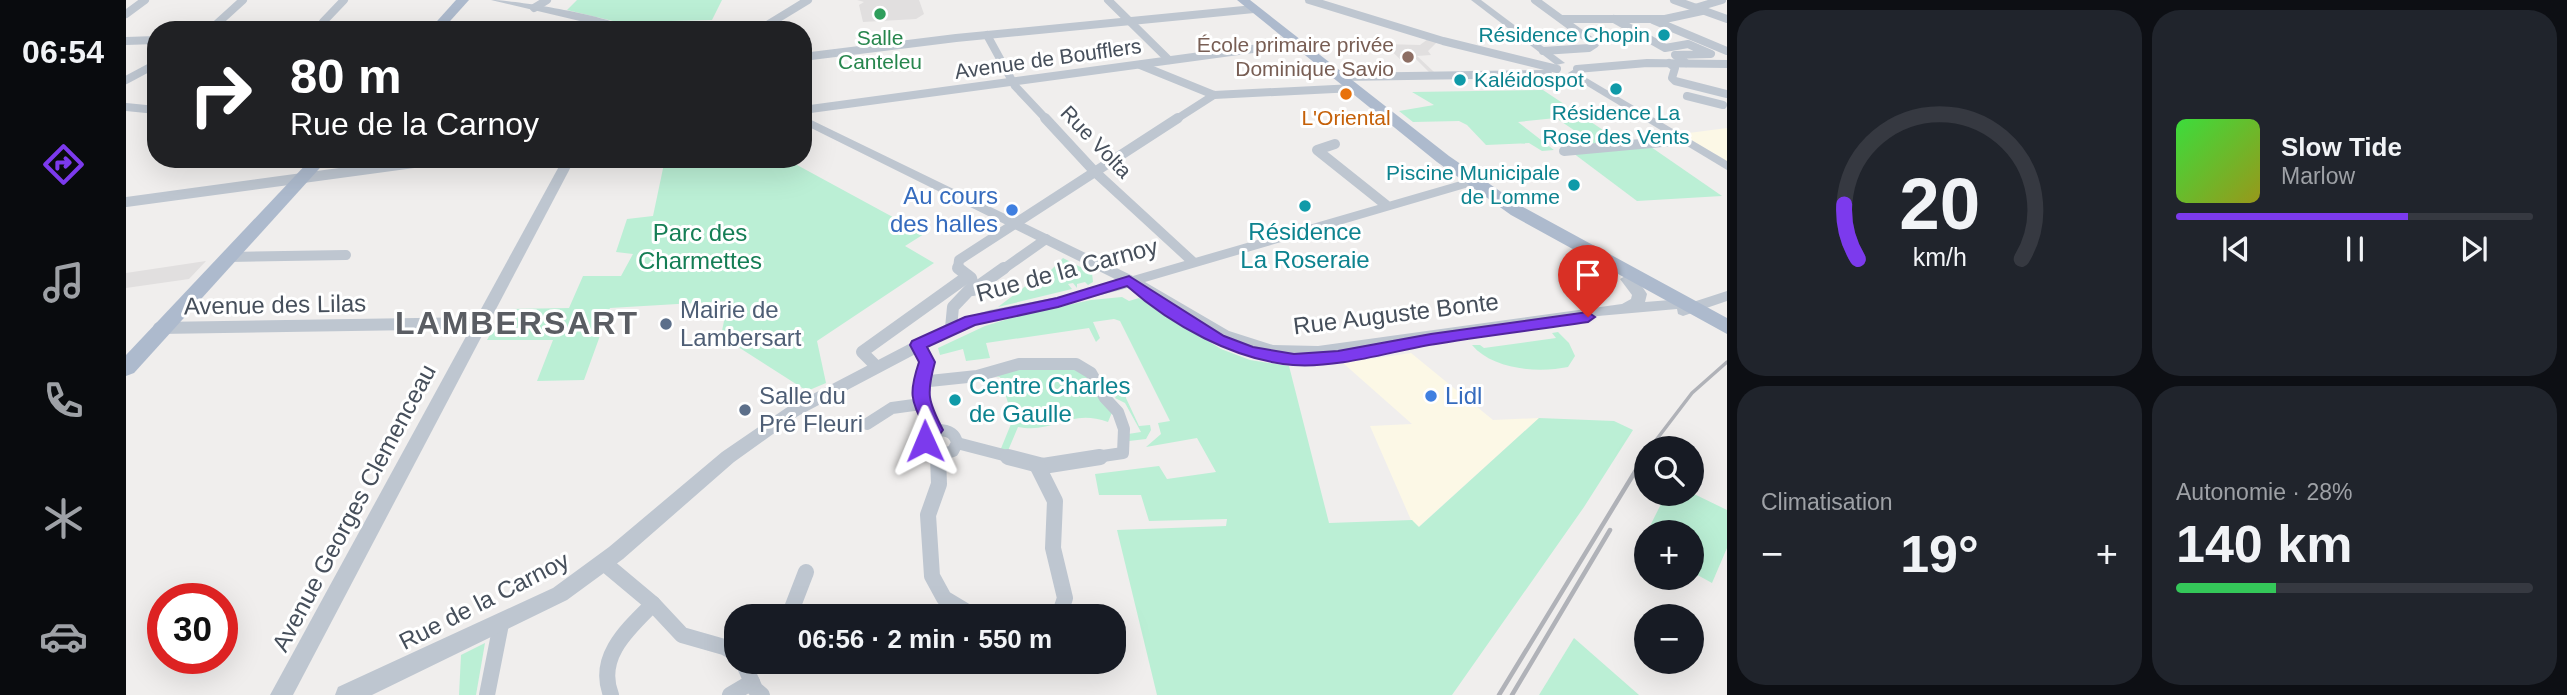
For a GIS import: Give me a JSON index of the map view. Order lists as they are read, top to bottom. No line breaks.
{"streets":{"street":["Avenue de Boufflers","Rue Volta","Rue de la Carnoy","Avenue des Lilas","Rue Auguste Bonte","Avenue Georges Clemenceau"]},"crossings":[["Avenue de Boufflers","Rue Volta"],["Rue Volta","Rue de la Carnoy"],["Rue de la Carnoy","Rue Auguste Bonte"],["Avenue des Lilas","Avenue Georges Clemenceau"]],"districts":["LAMBERSART"],"parks":["Parc des Charmettes"],"places":["Salle Canteleu","Résidence Chopin","École primaire privée Dominique Savio","Kaléidospot","Résidence La Rose des Vents","L'Oriental","Piscine Municipale de Lomme","Résidence La Roseraie","Au cours des halles","Mairie de Lambersart","Lidl","Centre Charles de Gaulle","Salle du Pré Fleuri"],"page":{"tabs":"06:54","turn":["80 m","Rue de la Carnoy"],"song":["Slow Tide","Marlow"],"tile":["Climatisation",["Autonomie · 28%","140 km"]],"map_buttons":["+","−"],"heat":["−","19°","+"],"limit":"30","trip":"06:56 · 2 min · 550 m","gauge":["20","km/h"]}}
